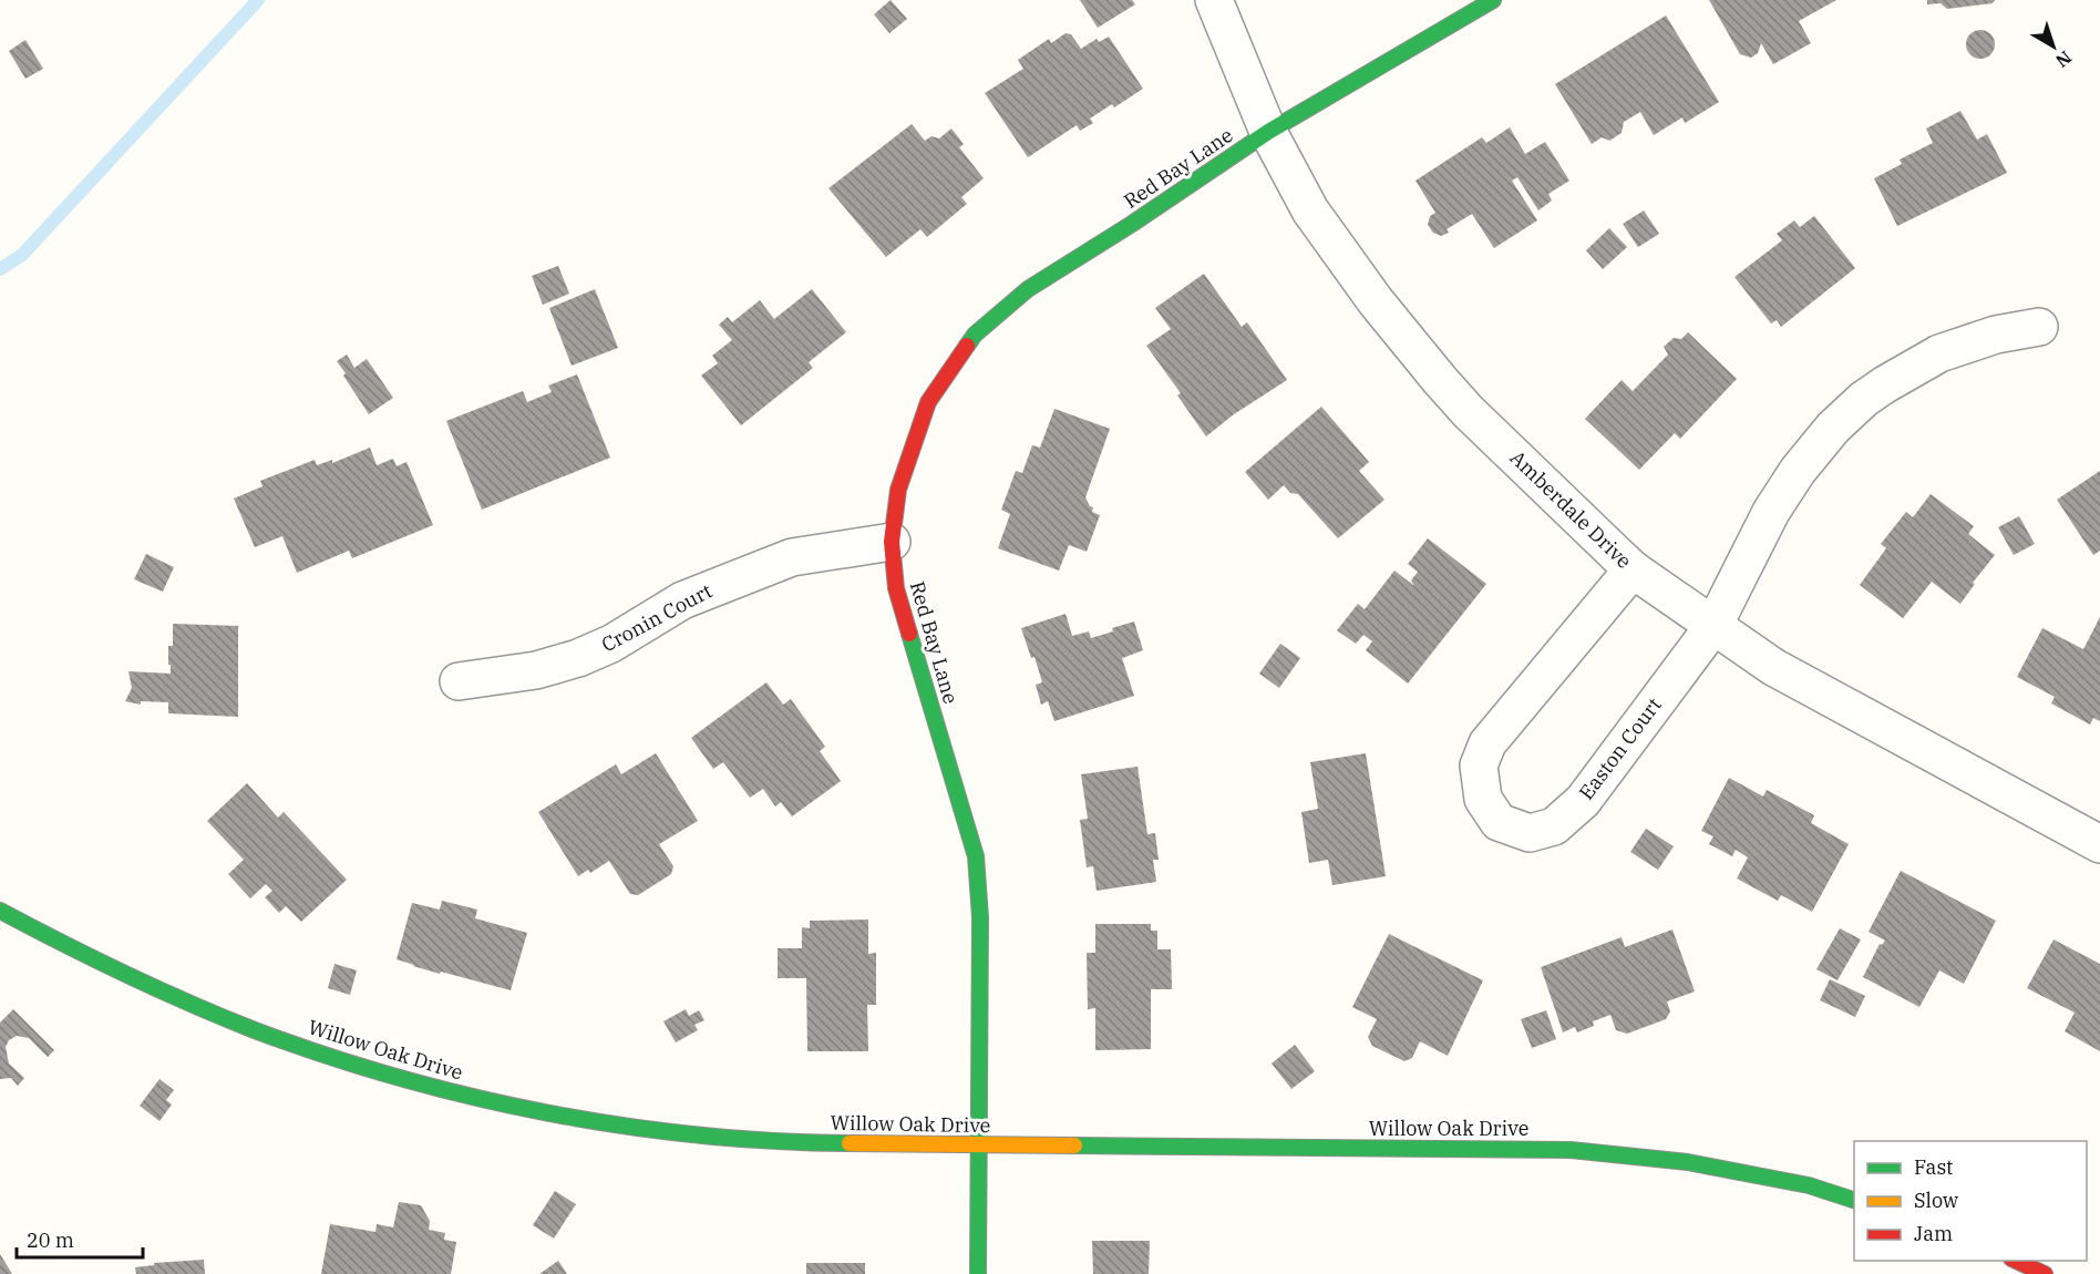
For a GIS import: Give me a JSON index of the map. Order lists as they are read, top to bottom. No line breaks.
{"streets":{"street":["Red Bay Lane","Amberdale Drive","Cronin Court","Easton Court","Willow Oak Drive"]},"crossings":[["Red Bay Lane","Amberdale Drive"],["Red Bay Lane","Cronin Court"],["Red Bay Lane","Willow Oak Drive"],["Amberdale Drive","Easton Court"]],"legend":["Fast","Slow","Jam"],"scale_bar":"20 m","north":"bottom right"}
